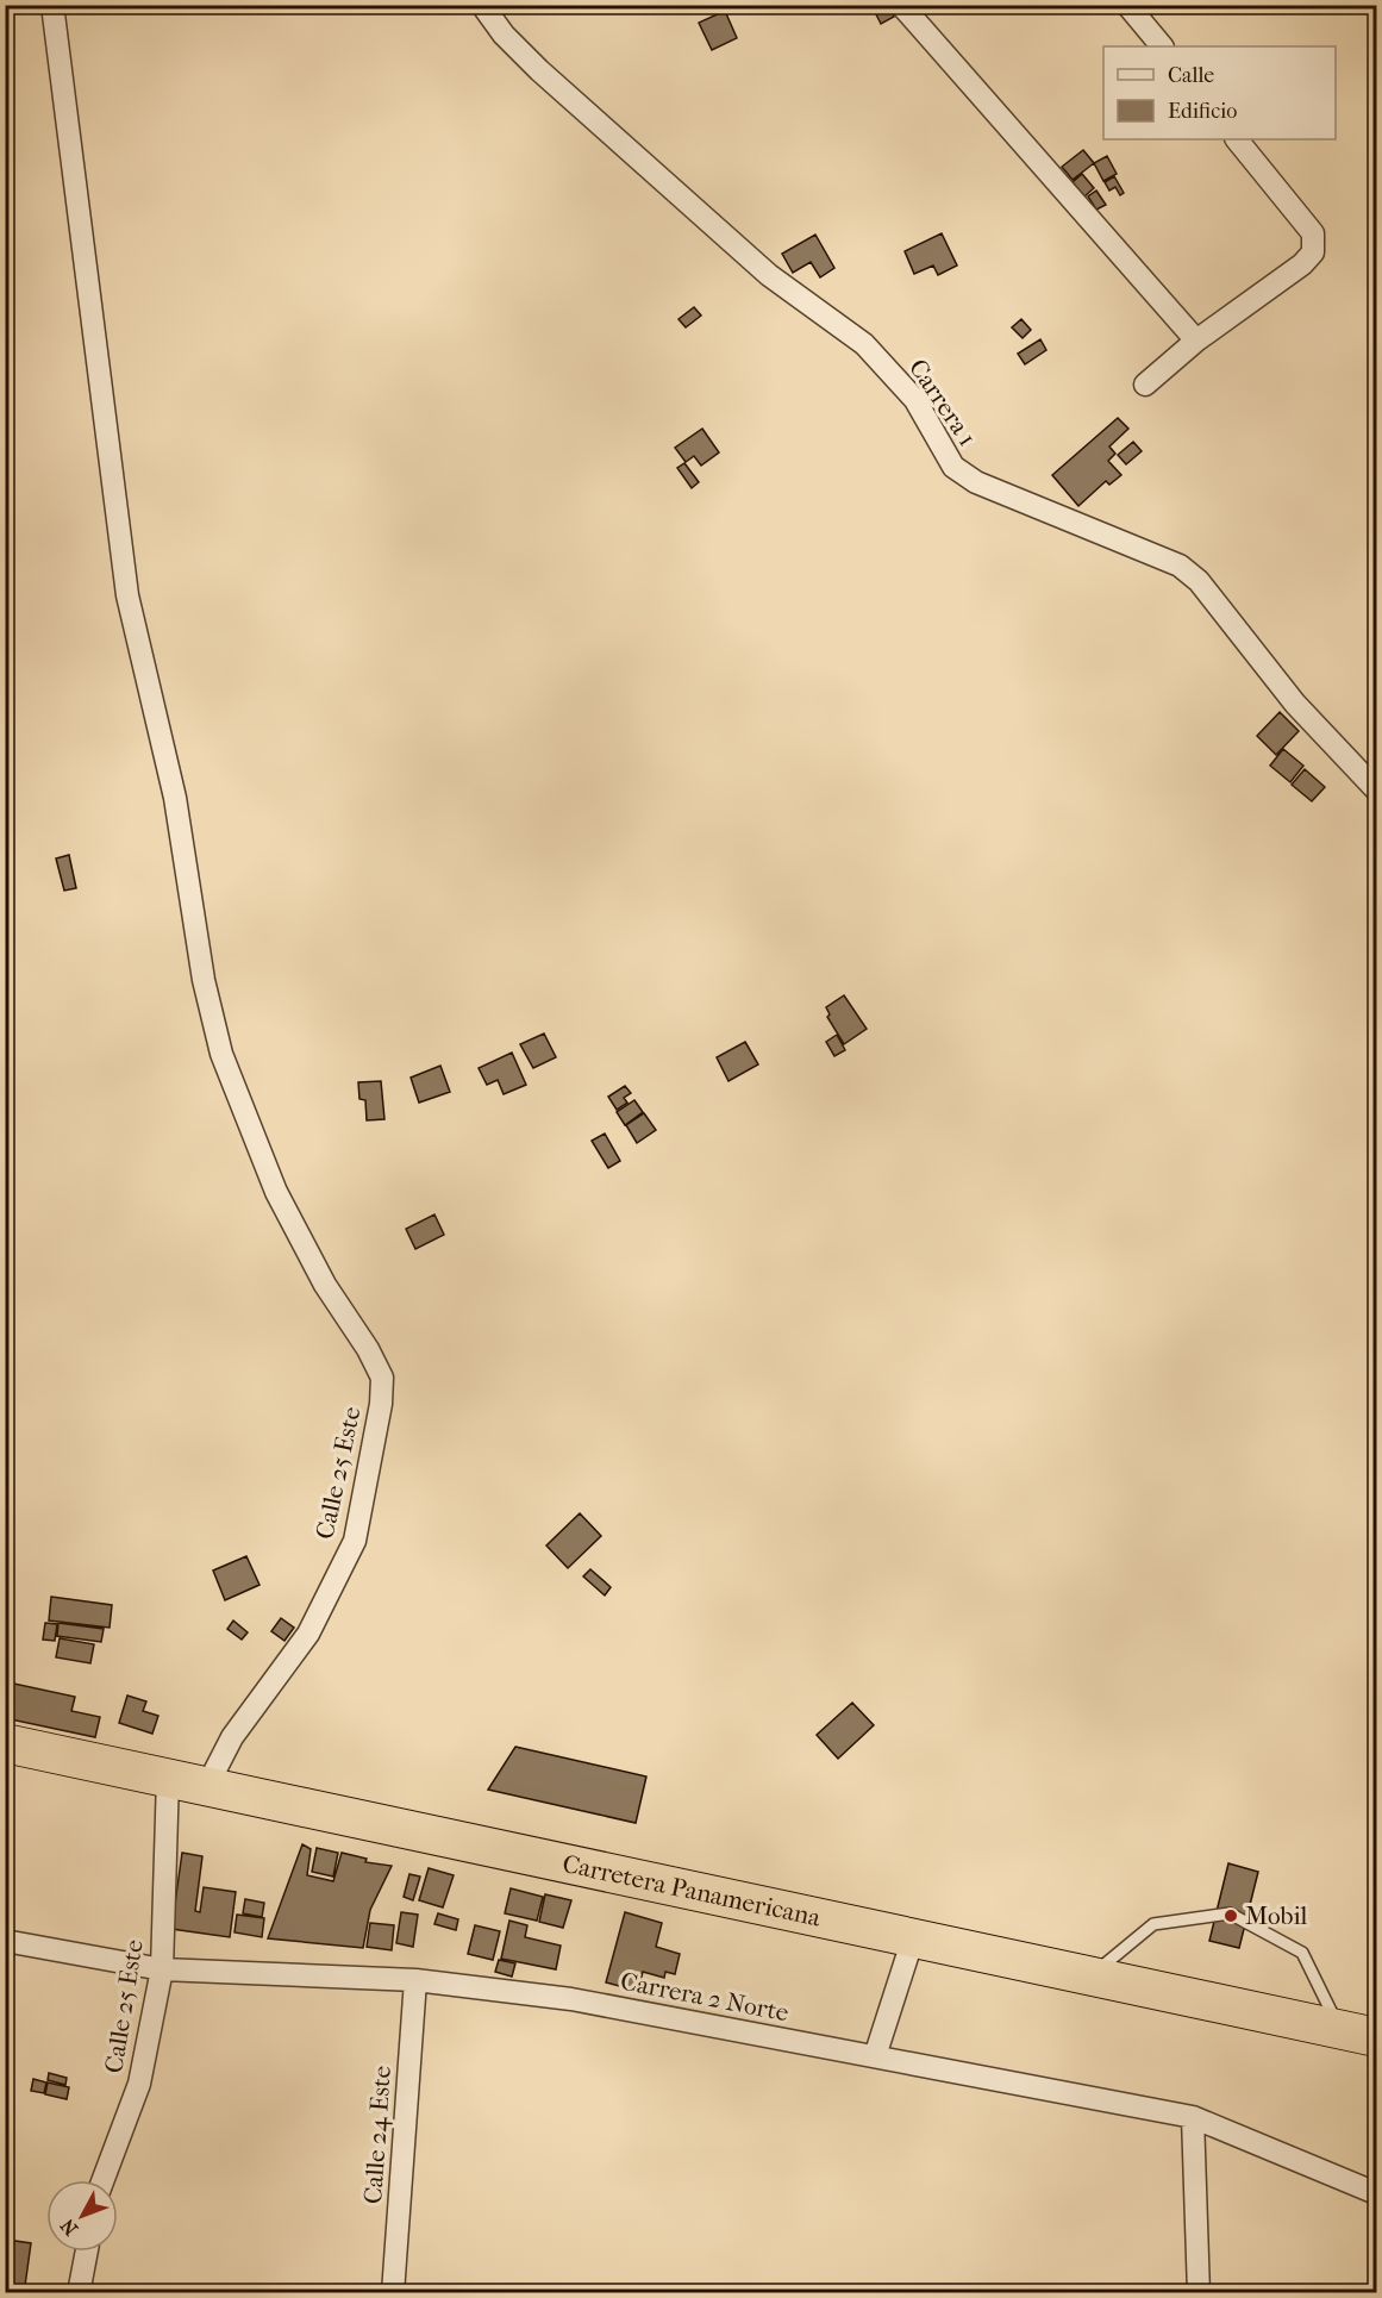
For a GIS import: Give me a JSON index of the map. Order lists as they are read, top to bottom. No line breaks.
{"streets":{"highway":["Carretera Panamericana"],"street":["Carrera 1","Calle 25 Este","Carrera 2 Norte","Calle 24 Este"]},"crossings":[["Calle 25 Este","Carretera Panamericana"],["Calle 25 Este","Carrera 2 Norte"],["Carrera 2 Norte","Calle 24 Este"]],"places":["Mobil"],"legend":["Calle","Edificio"],"north":"bottom left"}
